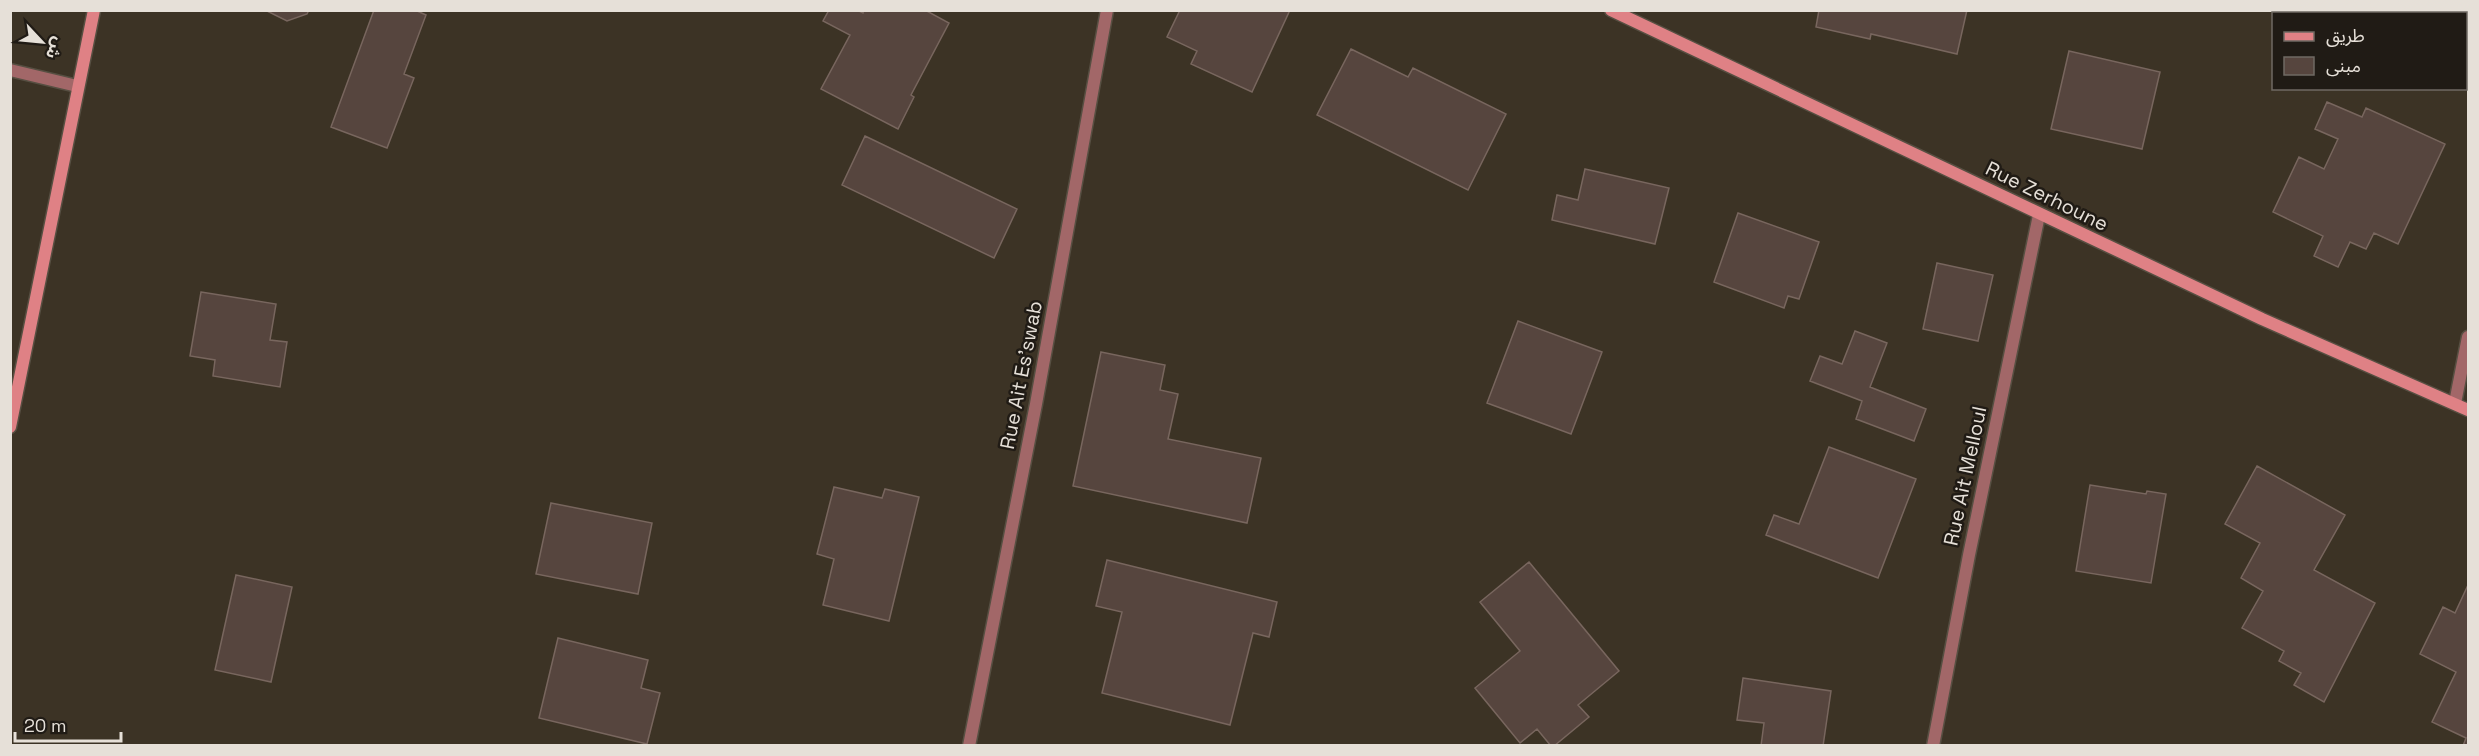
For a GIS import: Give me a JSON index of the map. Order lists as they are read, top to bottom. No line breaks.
{"streets":{"street":["Rue Zerhoune","Rue Ait Es'swab","Rue Ait Melloul"]},"crossings":[["Rue Zerhoune","Rue Ait Melloul"]],"legend":["طريق","مبنى"],"scale_bar":"20 m","north":"bottom right"}
